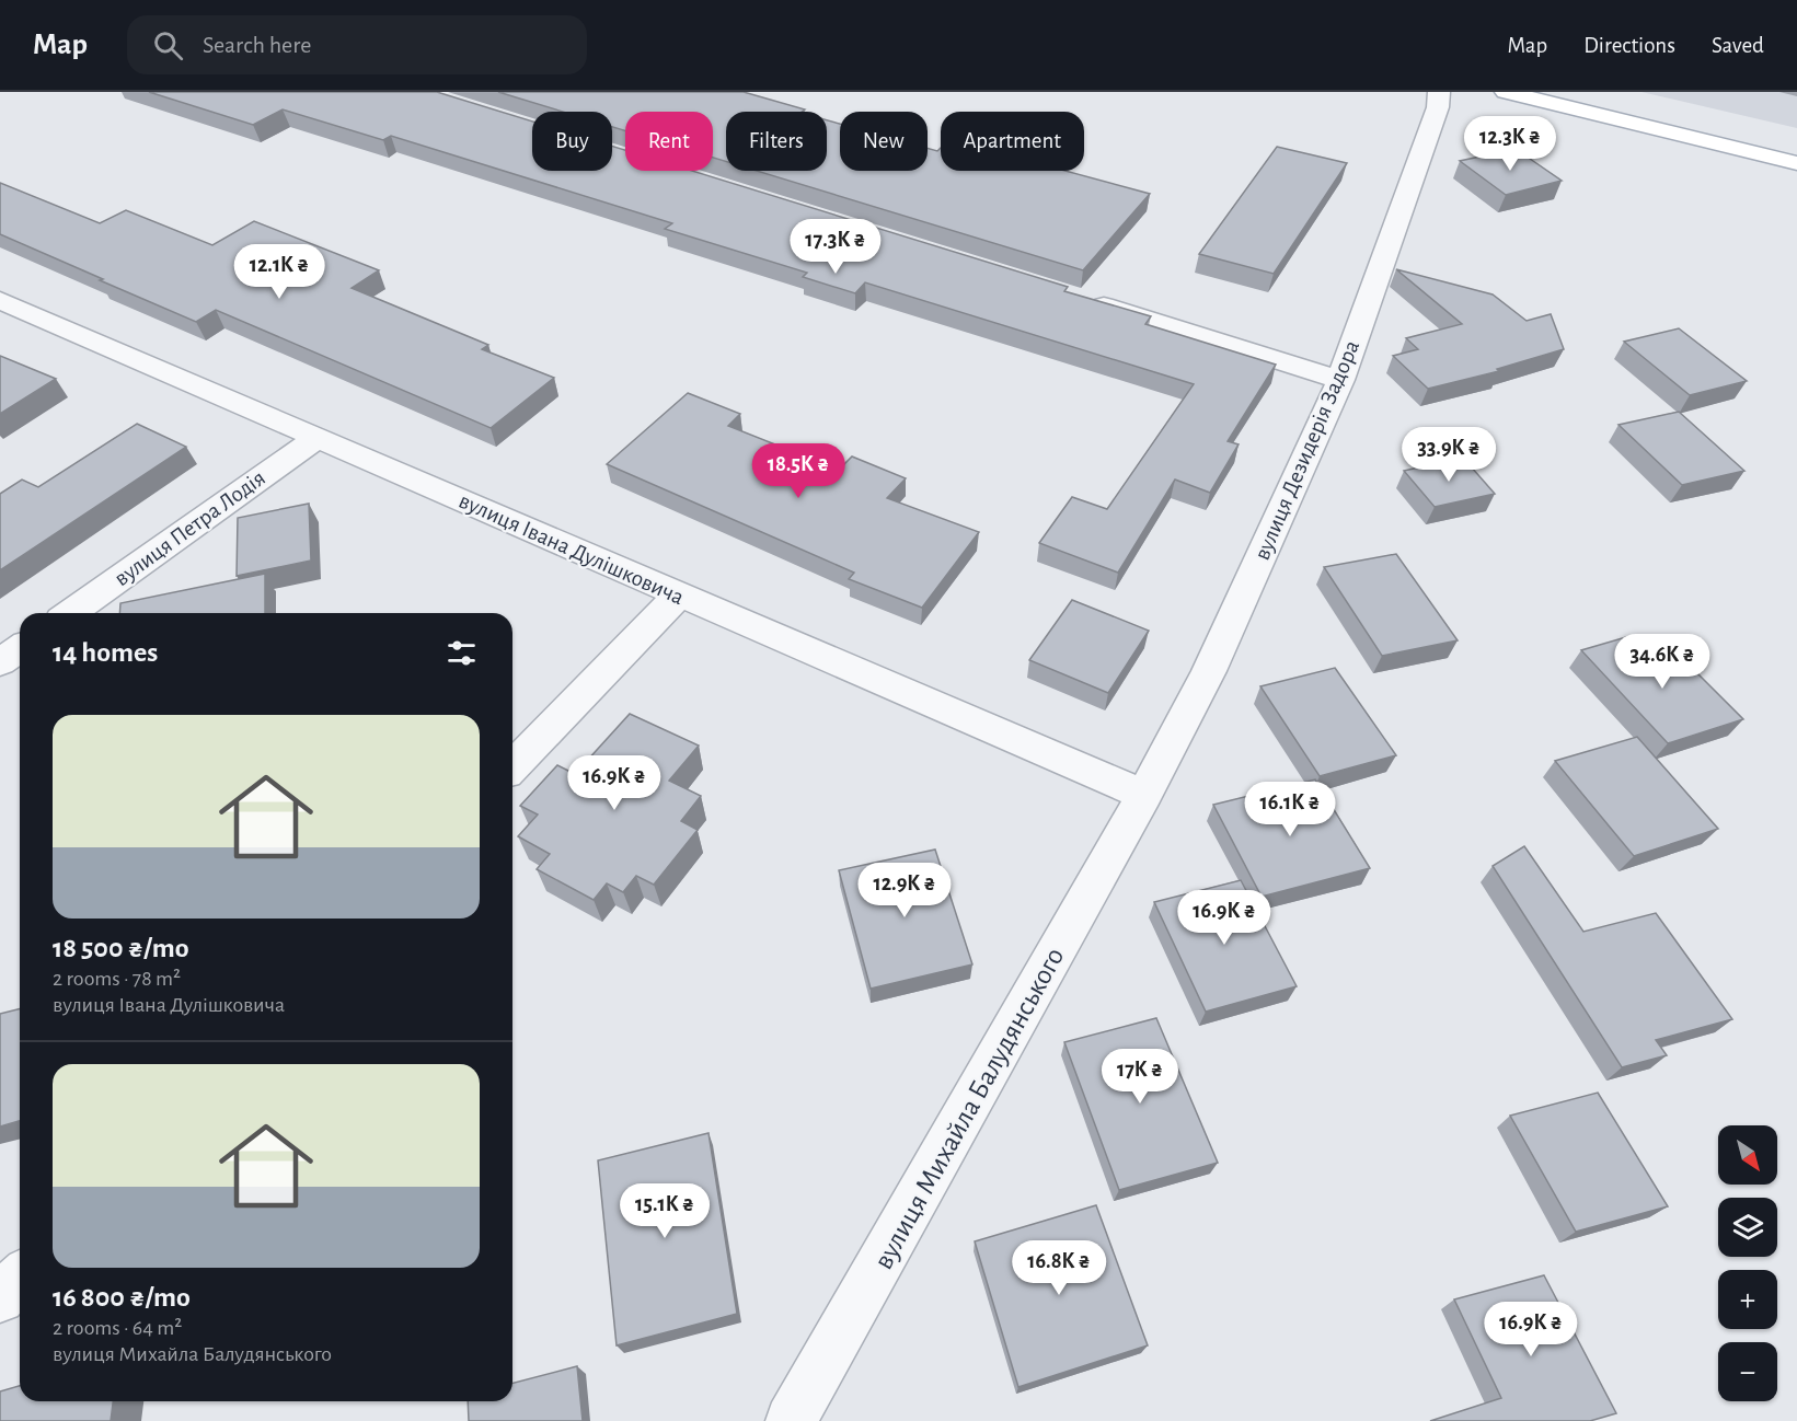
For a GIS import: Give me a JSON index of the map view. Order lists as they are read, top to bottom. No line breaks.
{"streets":{"street":["вулиця Дезидерія Задора","вулиця Петра Лодія","вулиця Івана Дулішковича","вулиця Михайла Балудянського"]},"crossings":[["вулиця Дезидерія Задора","вулиця Івана Дулішковича"],["вулиця Дезидерія Задора","вулиця Михайла Балудянського"],["вулиця Петра Лодія","вулиця Івана Дулішковича"],["вулиця Івана Дулішковича","вулиця Михайла Балудянського"]],"north":"bottom right","page":{"header":"Map","search":"Search here","nav":["Map","Directions","Saved"],"chip":["Buy","Rent","Filters","New","Apartment"],"price":["12.3K ₴","17.3K ₴","12.1K ₴","33.9K ₴","18.5K ₴","34.6K ₴","16.9K ₴","16.1K ₴","12.9K ₴","16.9K ₴","17K ₴","15.1K ₴","16.8K ₴","16.9K ₴"],"heading":"14 homes","list":[{"name":"18 500 ₴/mo","note":"2 rooms · 78 m² · вулиця Івана Дулішковича"},{"name":"16 800 ₴/mo","note":"2 rooms · 64 m² · вулиця Михайла Балудянського"}],"map_buttons":["+","−"]}}
